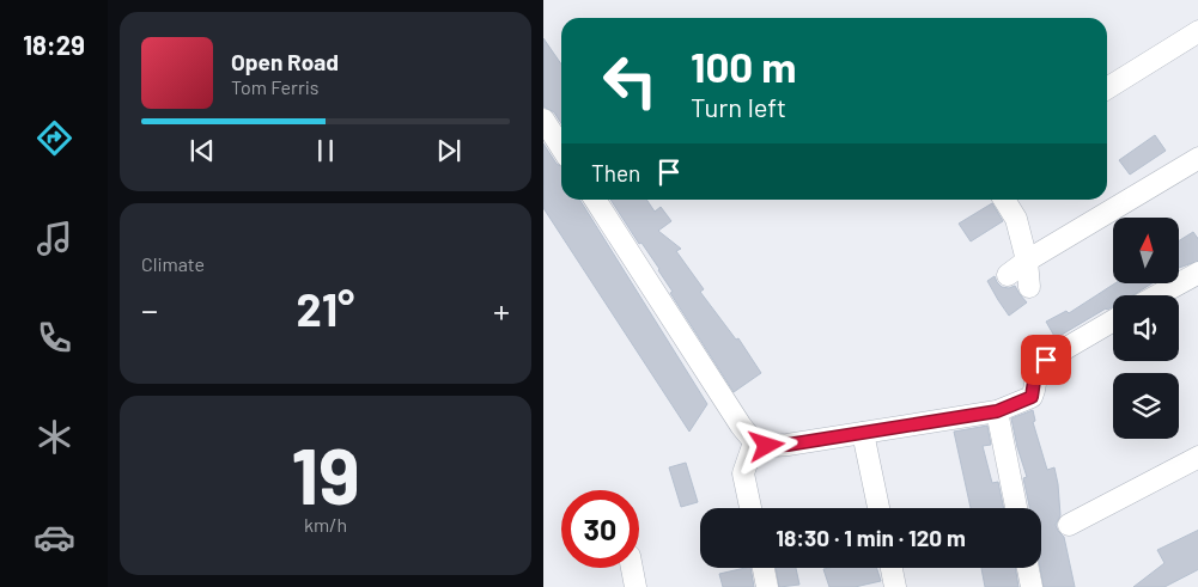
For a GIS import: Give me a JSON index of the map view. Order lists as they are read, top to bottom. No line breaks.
{"north":"top","page":{"tabs":"18:29","turn":["100 m","Turn left"],"song":["Open Road","Tom Ferris"],"then":"Then","tile":["Climate",["19","km/h"]],"heat":["−","21°","+"],"limit":"30","trip":"18:30 · 1 min · 120 m"}}
